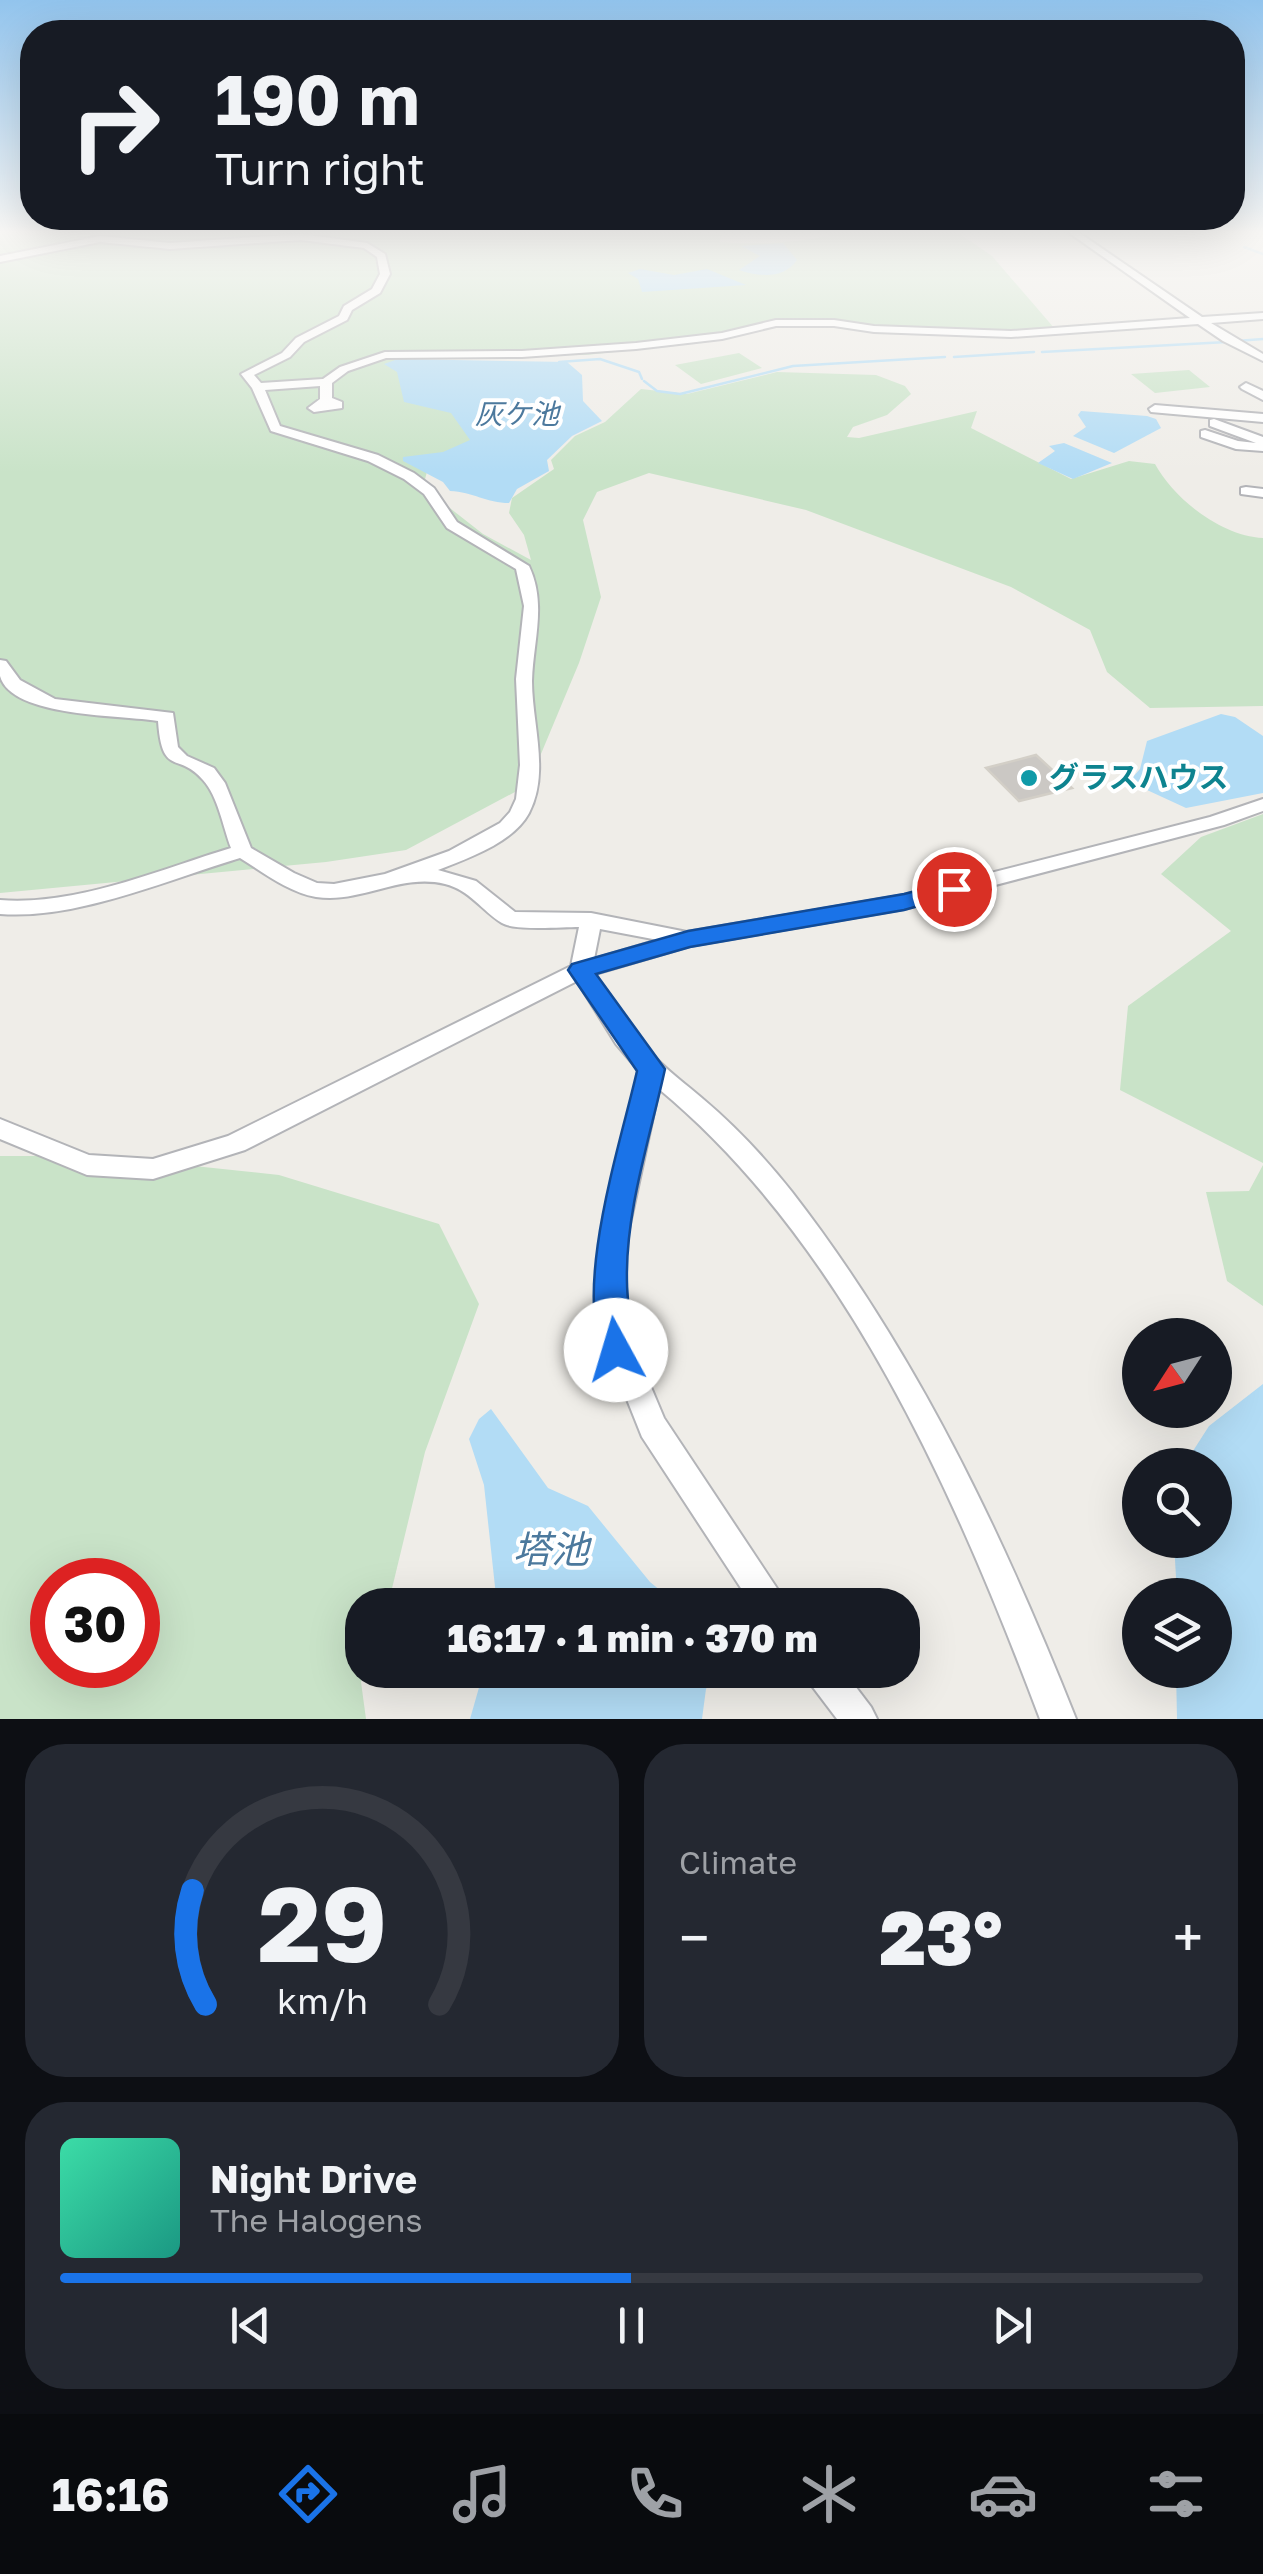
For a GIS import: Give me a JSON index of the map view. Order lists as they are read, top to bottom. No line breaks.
{"water":["灰ケ池","塔池"],"places":["グラスハウス"],"north":"bottom left","page":{"turn":["190 m","Turn right"],"limit":"30","trip":"16:17 · 1 min · 370 m","tile":"Climate","heat":["−","23°","+"],"song":["Night Drive","The Halogens"],"tabs":"16:16","gauge":["29","km/h"]}}
